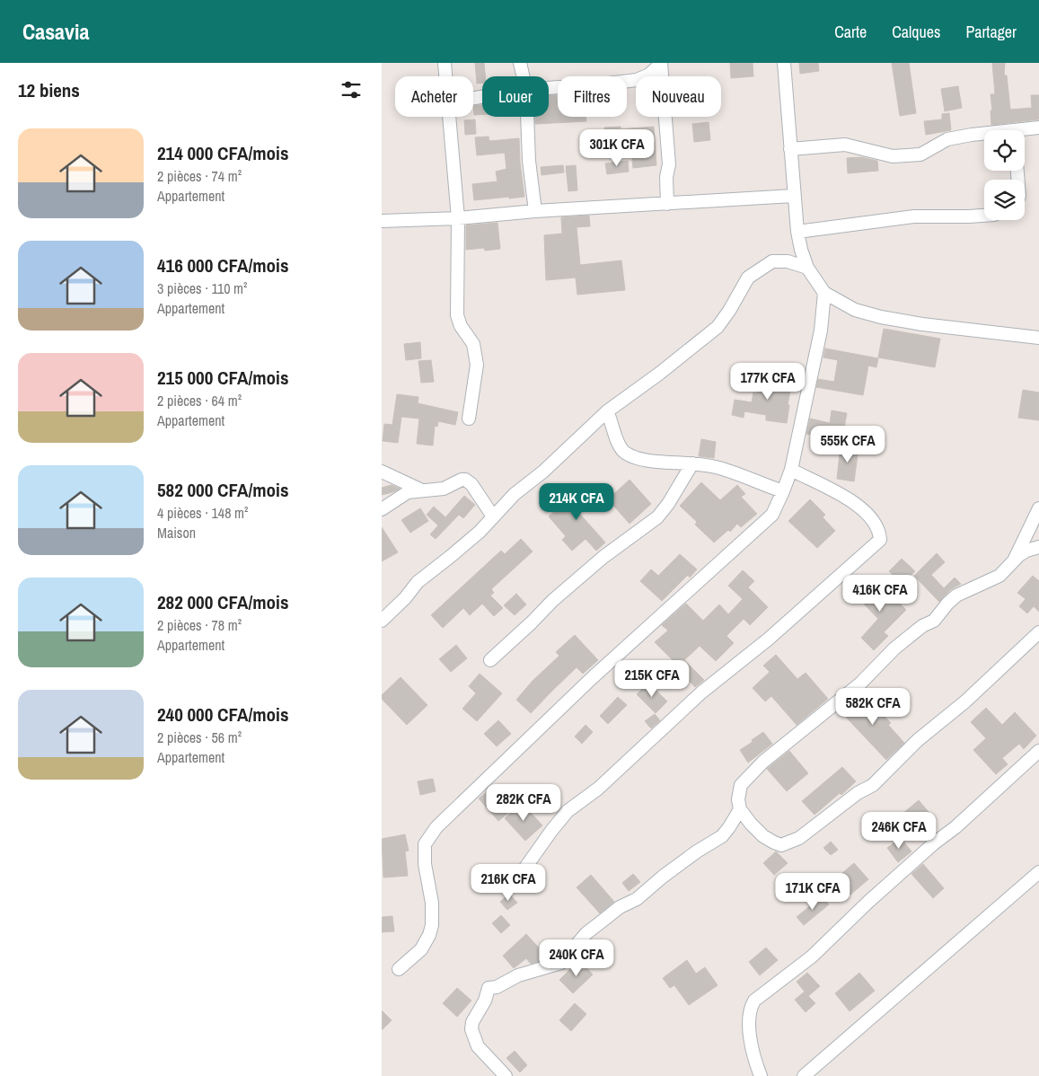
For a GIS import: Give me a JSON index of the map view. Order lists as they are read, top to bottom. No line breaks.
{"page":{"header":"Casavia","nav":["Carte","Calques","Partager"],"heading":"12 biens","chip":["Acheter","Louer","Filtres","Nouveau"],"list":[{"name":"214 000 CFA/mois","note":"2 pièces · 74 m² · Appartement"},{"name":"416 000 CFA/mois","note":"3 pièces · 110 m² · Appartement"},{"name":"215 000 CFA/mois","note":"2 pièces · 64 m² · Appartement"},{"name":"582 000 CFA/mois","note":"4 pièces · 148 m² · Maison"},{"name":"282 000 CFA/mois","note":"2 pièces · 78 m² · Appartement"},{"name":"240 000 CFA/mois","note":"2 pièces · 56 m² · Appartement"}],"price":["301K CFA","177K CFA","555K CFA","214K CFA","416K CFA","215K CFA","582K CFA","282K CFA","246K CFA","216K CFA","171K CFA","240K CFA"]}}
